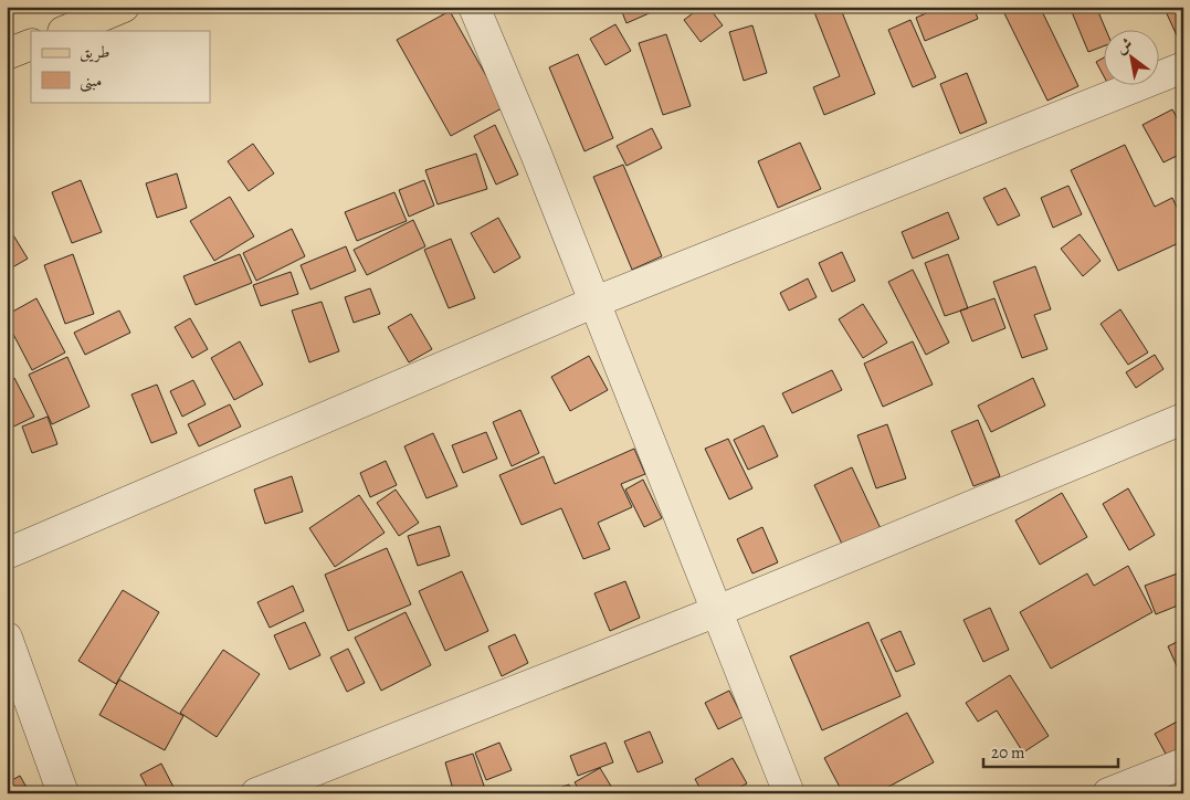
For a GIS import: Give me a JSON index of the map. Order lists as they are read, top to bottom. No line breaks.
{"legend":["طريق","مبنى"],"scale_bar":"20 m","north":"top left"}
